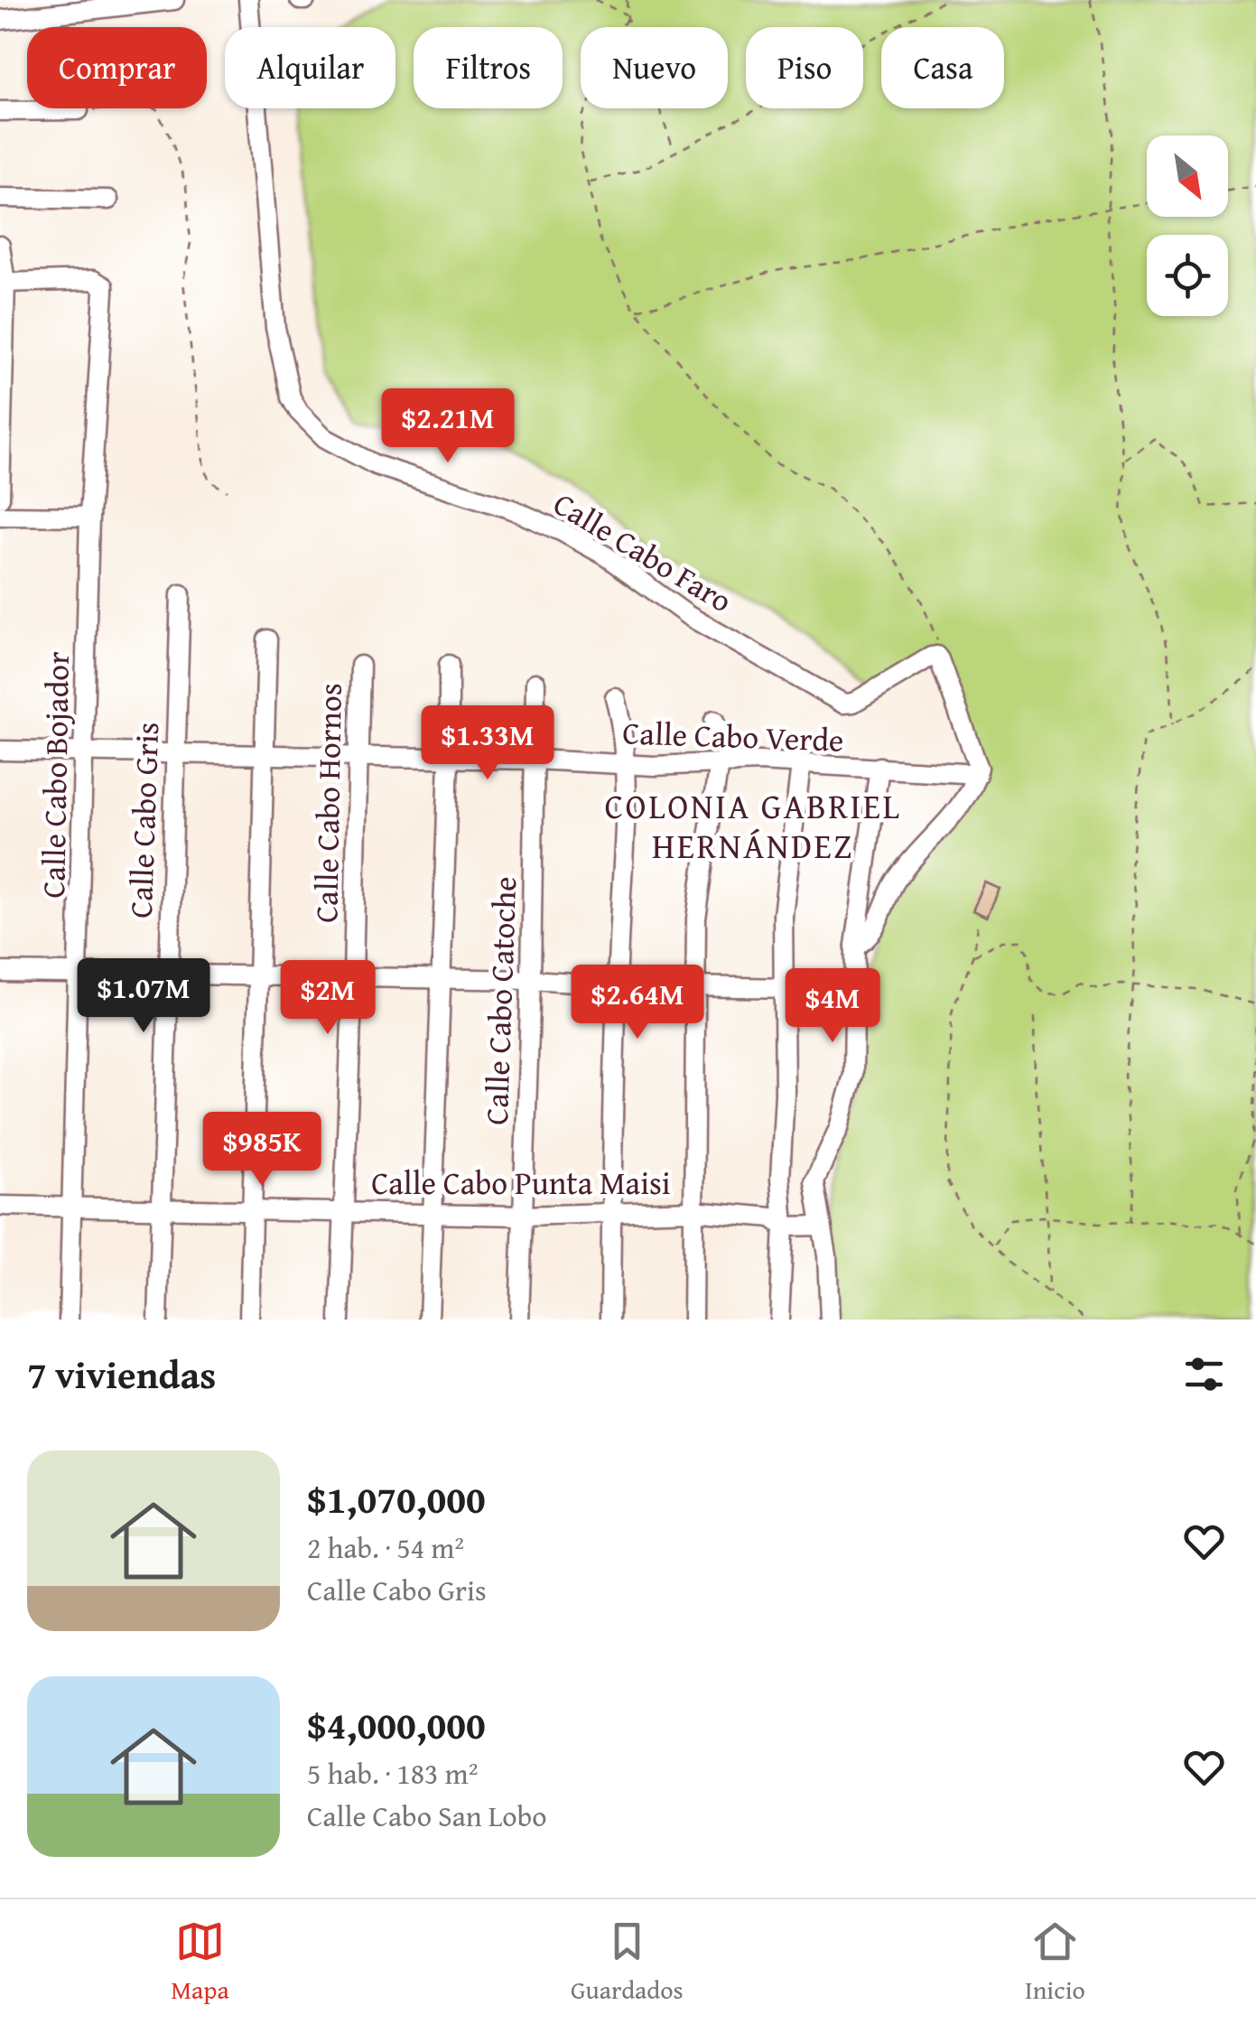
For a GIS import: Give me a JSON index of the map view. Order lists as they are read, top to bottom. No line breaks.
{"streets":{"street":["Calle Cabo Faro","Calle Cabo Verde","Calle Cabo Bojador","Calle Cabo Hornos","Calle Cabo Gris","Calle Cabo Catoche","Calle Cabo Punta Maisi"]},"crossings":[["Calle Cabo Verde","Calle Cabo Bojador"],["Calle Cabo Verde","Calle Cabo Hornos"],["Calle Cabo Verde","Calle Cabo Gris"],["Calle Cabo Verde","Calle Cabo Catoche"],["Calle Cabo Bojador","Calle Cabo Punta Maisi"],["Calle Cabo Hornos","Calle Cabo Punta Maisi"],["Calle Cabo Gris","Calle Cabo Punta Maisi"],["Calle Cabo Catoche","Calle Cabo Punta Maisi"]],"districts":["COLONIA GABRIEL HERNÁNDEZ"],"north":"bottom right","page":{"chip":["Comprar","Alquilar","Filtros","Nuevo","Piso","Casa"],"price":["$2.21M","$1.33M","$1.07M","$2M","$2.64M","$4M","$985K"],"heading":"7 viviendas","list":[{"name":"$1,070,000","note":"2 hab. · 54 m² · Calle Cabo Gris"},{"name":"$4,000,000","note":"5 hab. · 183 m² · Calle Cabo San Lobo"}],"tabs":["Mapa","Guardados","Inicio"]}}
